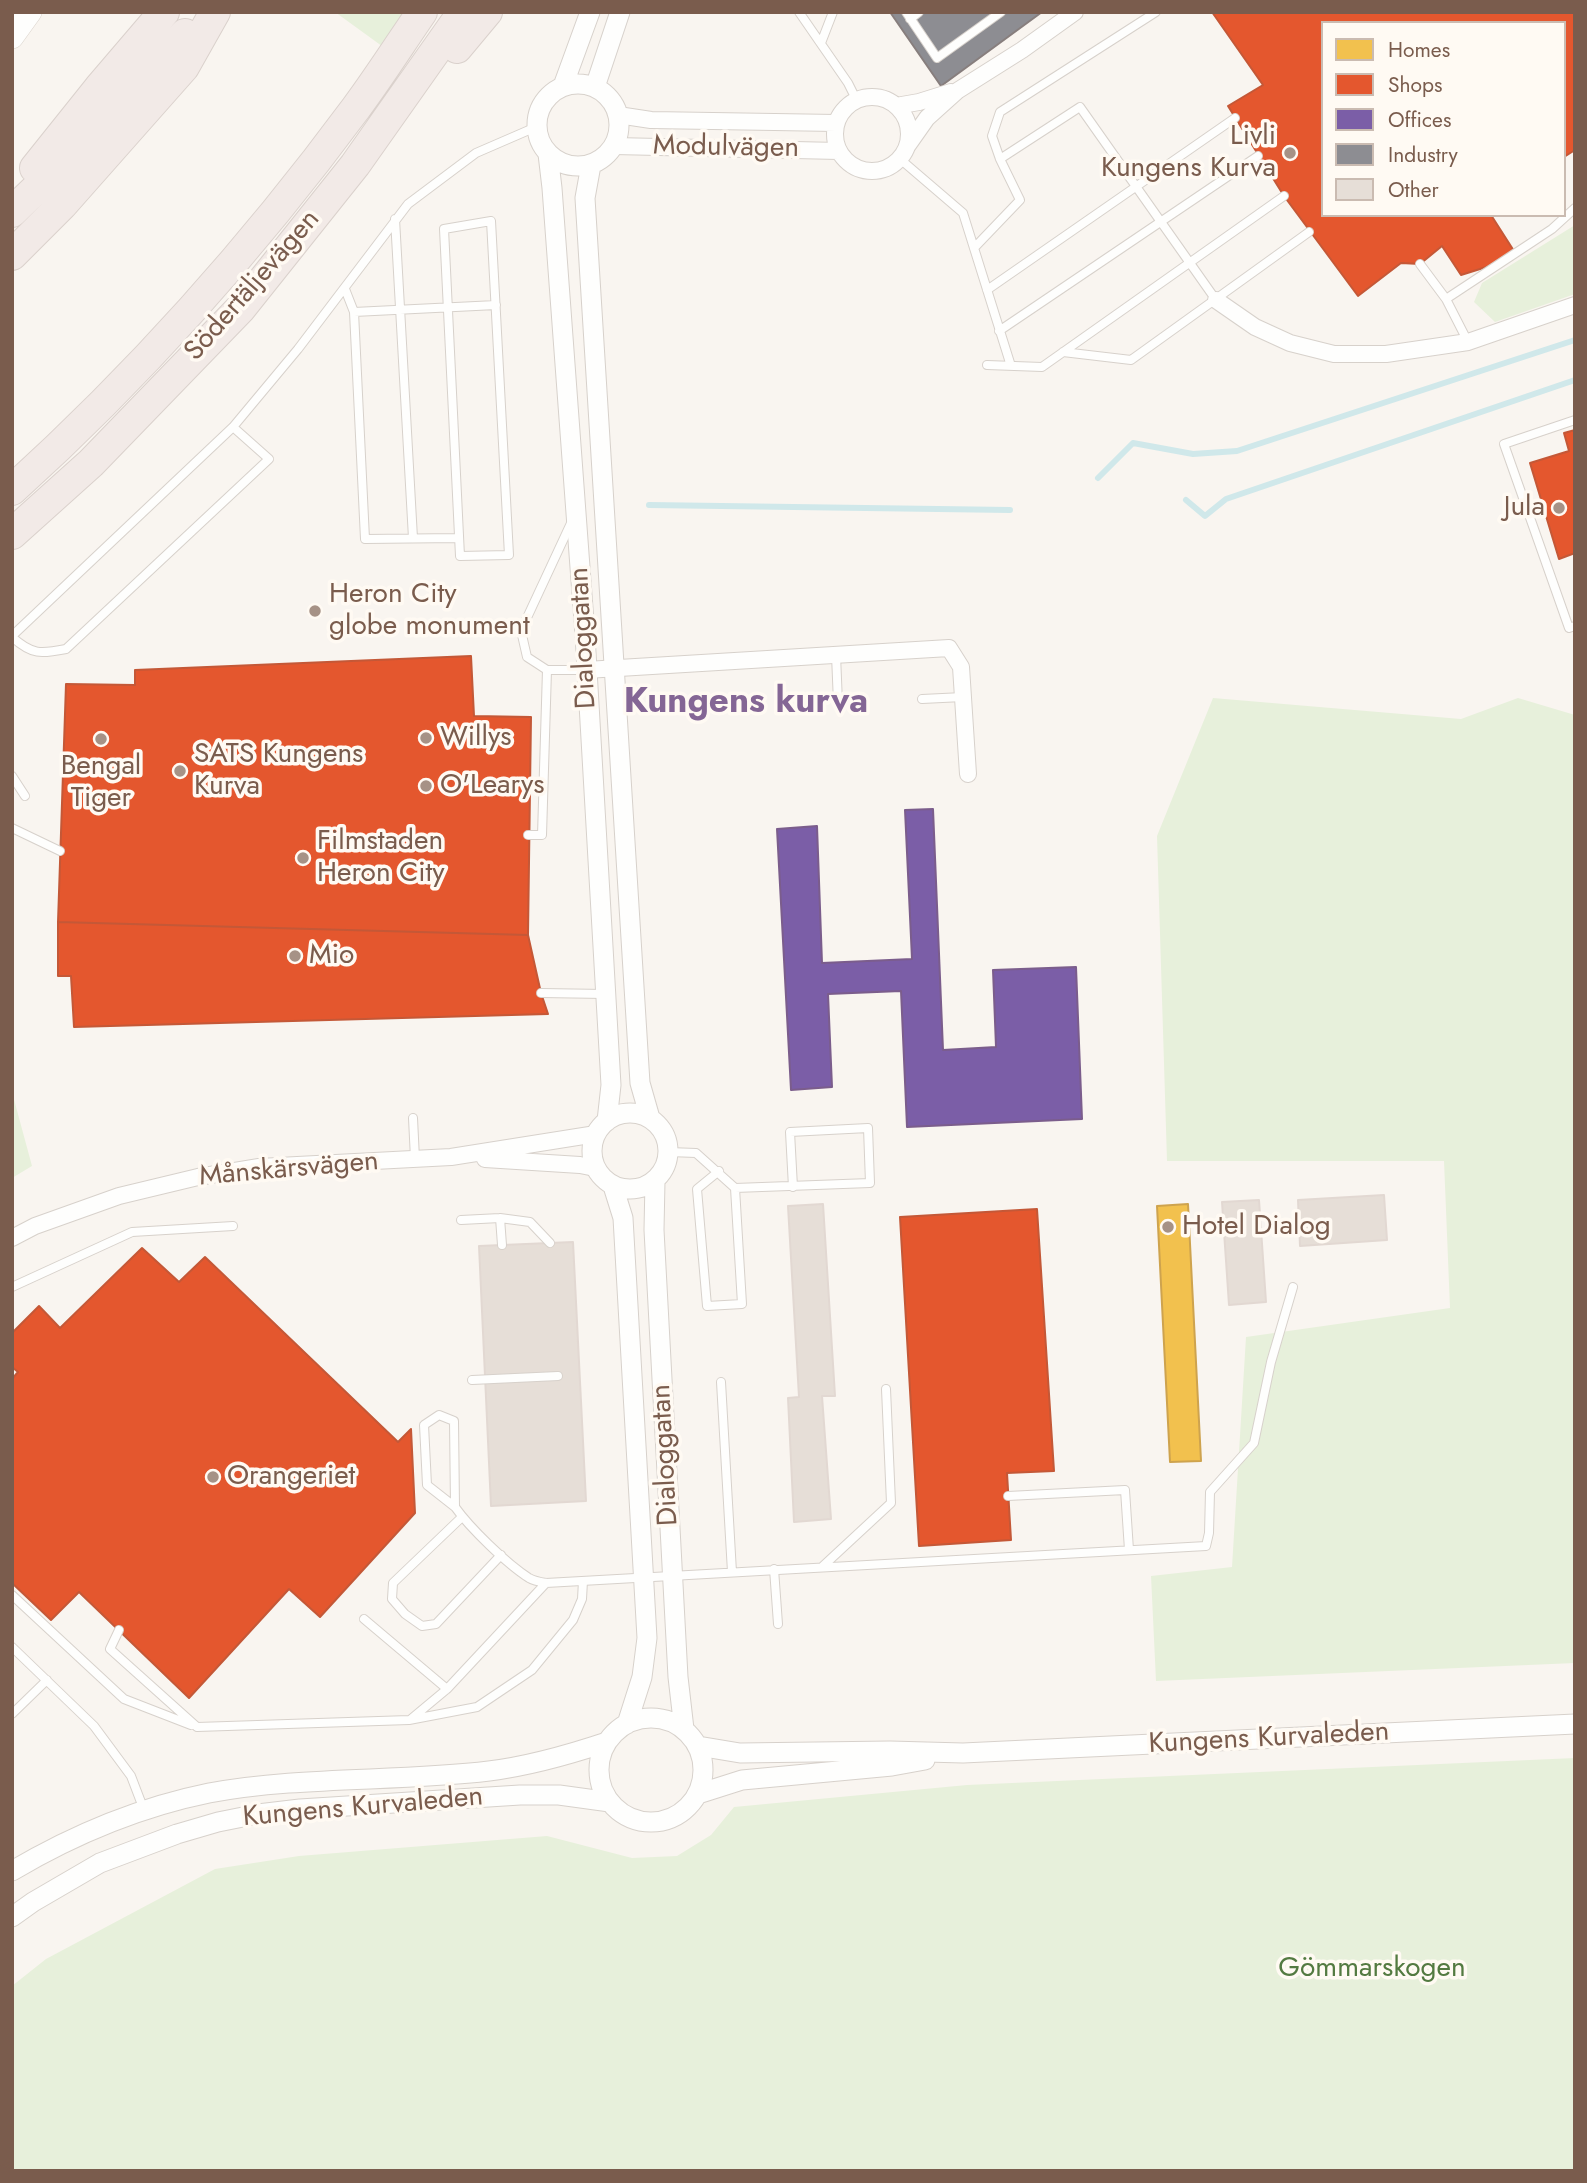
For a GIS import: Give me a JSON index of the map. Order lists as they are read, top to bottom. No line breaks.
{"streets":{"highway":["Södertäljevägen"],"street":["Modulvägen","Dialoggatan","Månskärsvägen","Kungens Kurvaleden"]},"crossings":[["Modulvägen","Dialoggatan"],["Dialoggatan","Månskärsvägen"],["Dialoggatan","Kungens Kurvaleden"]],"districts":["Kungens kurva"],"parks":["Gömmarskogen"],"places":["Livli Kungens Kurva","Jula","Heron City globe monument","Willys","Bengal Tiger","SATS Kungens Kurva","O'Learys","Filmstaden Heron City","Mio","Hotel Dialog","Orangeriet"],"legend":["Homes","Shops","Offices","Industry","Other"]}
